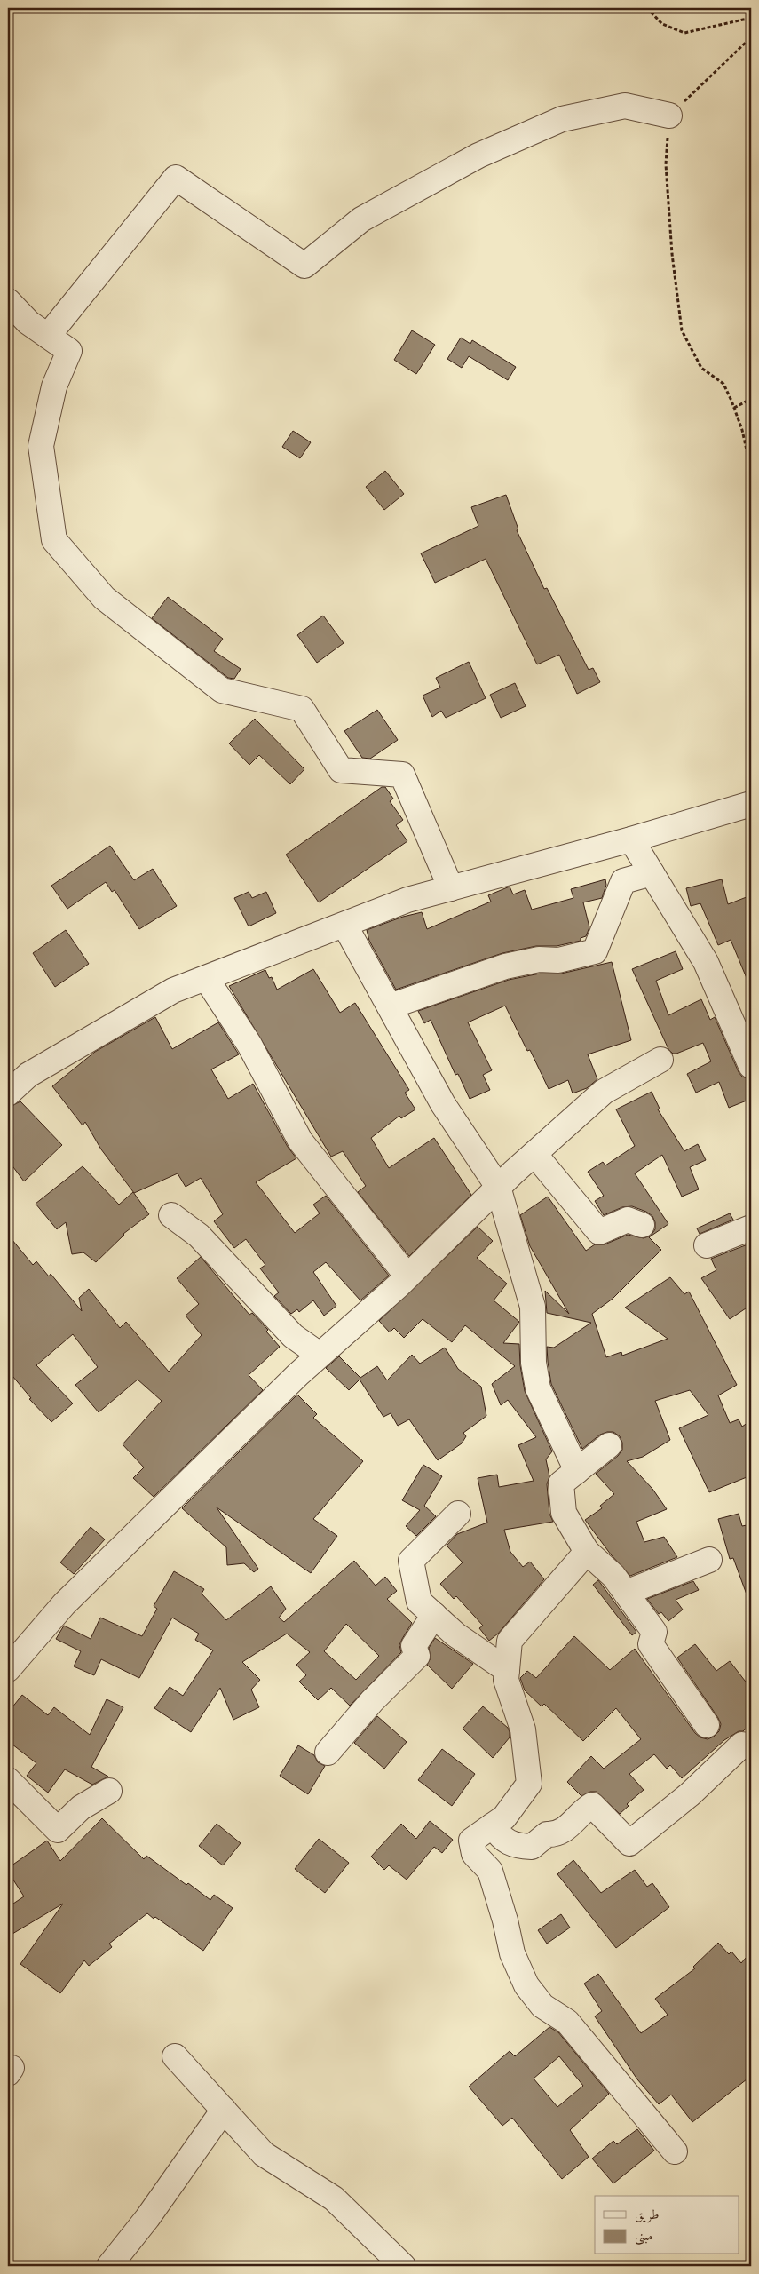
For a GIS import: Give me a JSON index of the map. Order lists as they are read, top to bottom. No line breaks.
{"legend":["طريق","مبنى"]}
